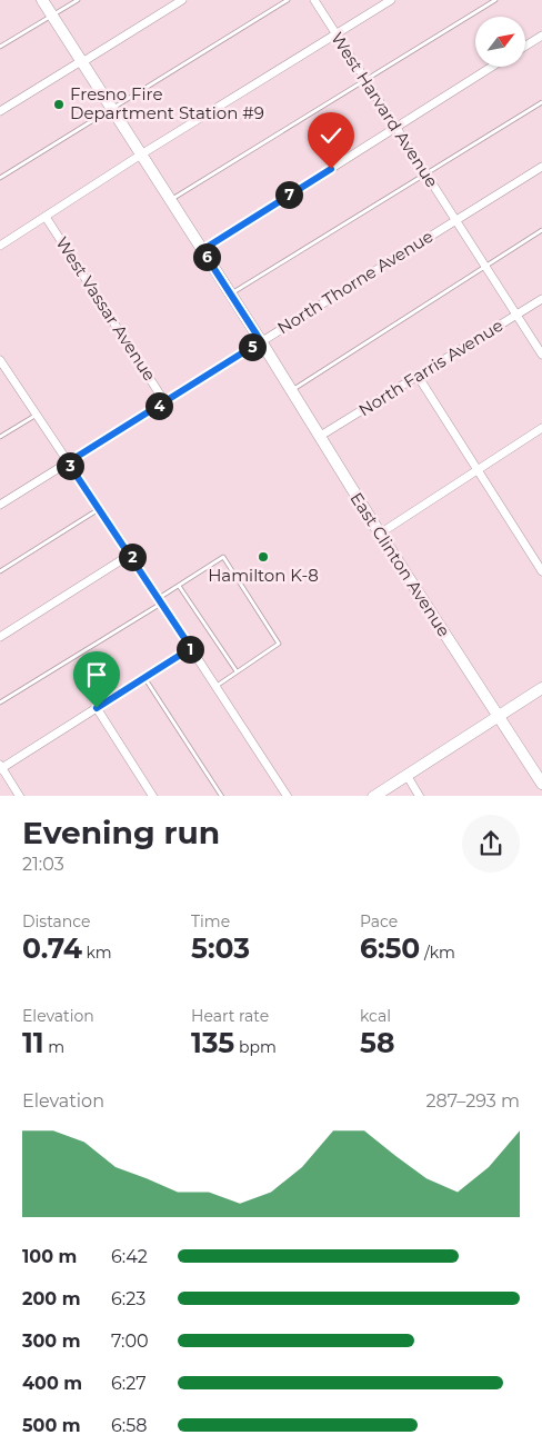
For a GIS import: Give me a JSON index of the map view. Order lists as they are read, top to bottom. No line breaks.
{"streets":{"main road":["East Clinton Avenue"],"street":["West Harvard Avenue","North Thorne Avenue","West Vassar Avenue","North Farris Avenue"]},"crossings":[["West Harvard Avenue","North Thorne Avenue"],["West Harvard Avenue","North Farris Avenue"],["North Thorne Avenue","West Vassar Avenue"],["North Thorne Avenue","East Clinton Avenue"],["North Farris Avenue","East Clinton Avenue"]],"places":["Fresno Fire Department Station #9","Hamilton K-8"],"north":"top right","page":{"pins":["7","6","5","4","3","2","1"],"heading":["Evening run","21:03"],"stats":[["Distance","0.74 km"],["Time","5:03"],["Pace","6:50 /km"],["Elevation","11 m"],["Heart rate","135 bpm"],["kcal","58"]],"chart":["Elevation","287–293 m"],"list":[{"name":"100 m","note":"6:42"},{"name":"200 m","note":"6:23"},{"name":"300 m","note":"7:00"},{"name":"400 m","note":"6:27"},{"name":"500 m","note":"6:58"}]}}
